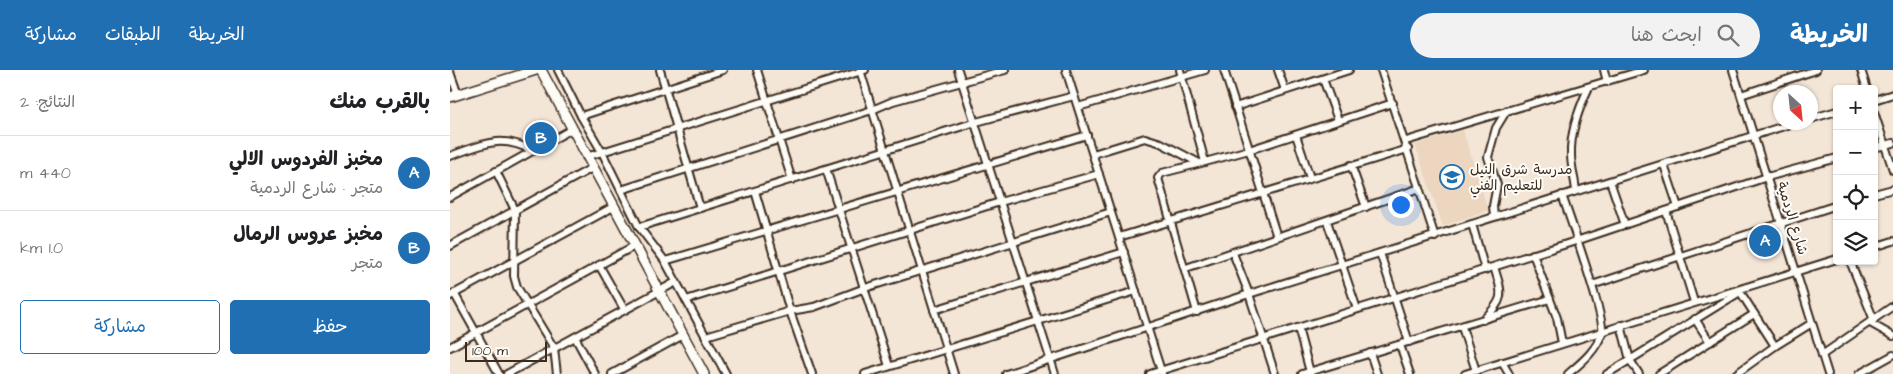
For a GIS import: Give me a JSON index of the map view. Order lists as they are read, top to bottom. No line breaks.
{"streets":{"street":["شارع الردمية"]},"places":{"school or university":["مدرسة شرق النيل للتعليم الفني"]},"scale_bar":"100 m","north":"bottom right","page":{"header":"الخريطة","search":"ابحث هنا","nav":["الخريطة","الطبقات","مشاركة"],"heading":["بالقرب منك","النتائج: 2"],"map_buttons":["+","−"],"pins":["B","A"],"list":[{"mark":"A","name":"مخبز الفردوس الالي","note":"متجر · شارع الردمية","value":"440 m"},{"mark":"B","name":"مخبز عروس الرمال","note":"متجر","value":"1.0 km"}],"buttons":["حفظ","مشاركة"],"scale":"100 m"}}
